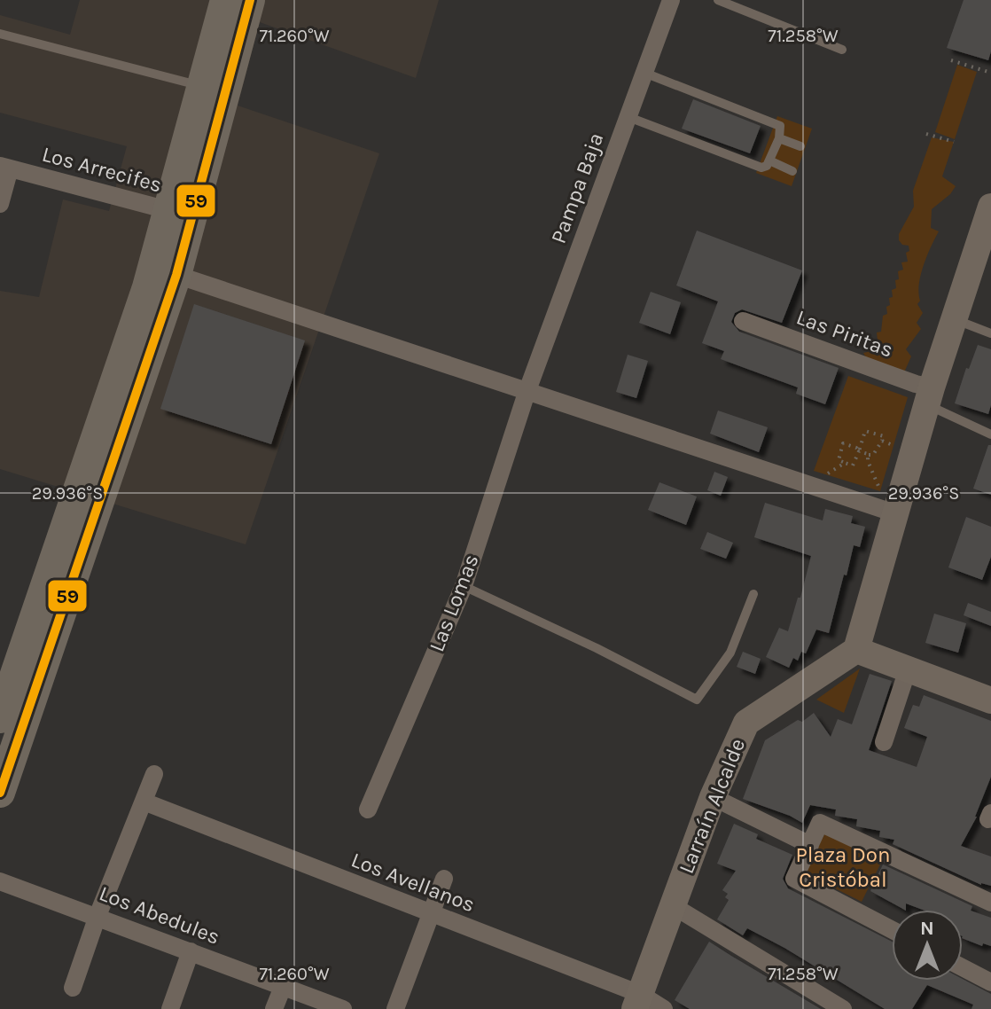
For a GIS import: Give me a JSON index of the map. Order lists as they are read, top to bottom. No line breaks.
{"streets":{"street":["Los Arrecifes","Pampa Baja","Las Piritas","Las Lomas","Larraín Alcalde","Los Avellanos","Los Abedules"]},"crossings":[["Pampa Baja","Las Lomas"],["Larraín Alcalde","Los Avellanos"]],"parks":["Plaza Don Cristóbal"],"lines":["transit line 59"],"north":"top","coordinates":["71.260°W","71.258°W","29.936°S"]}
